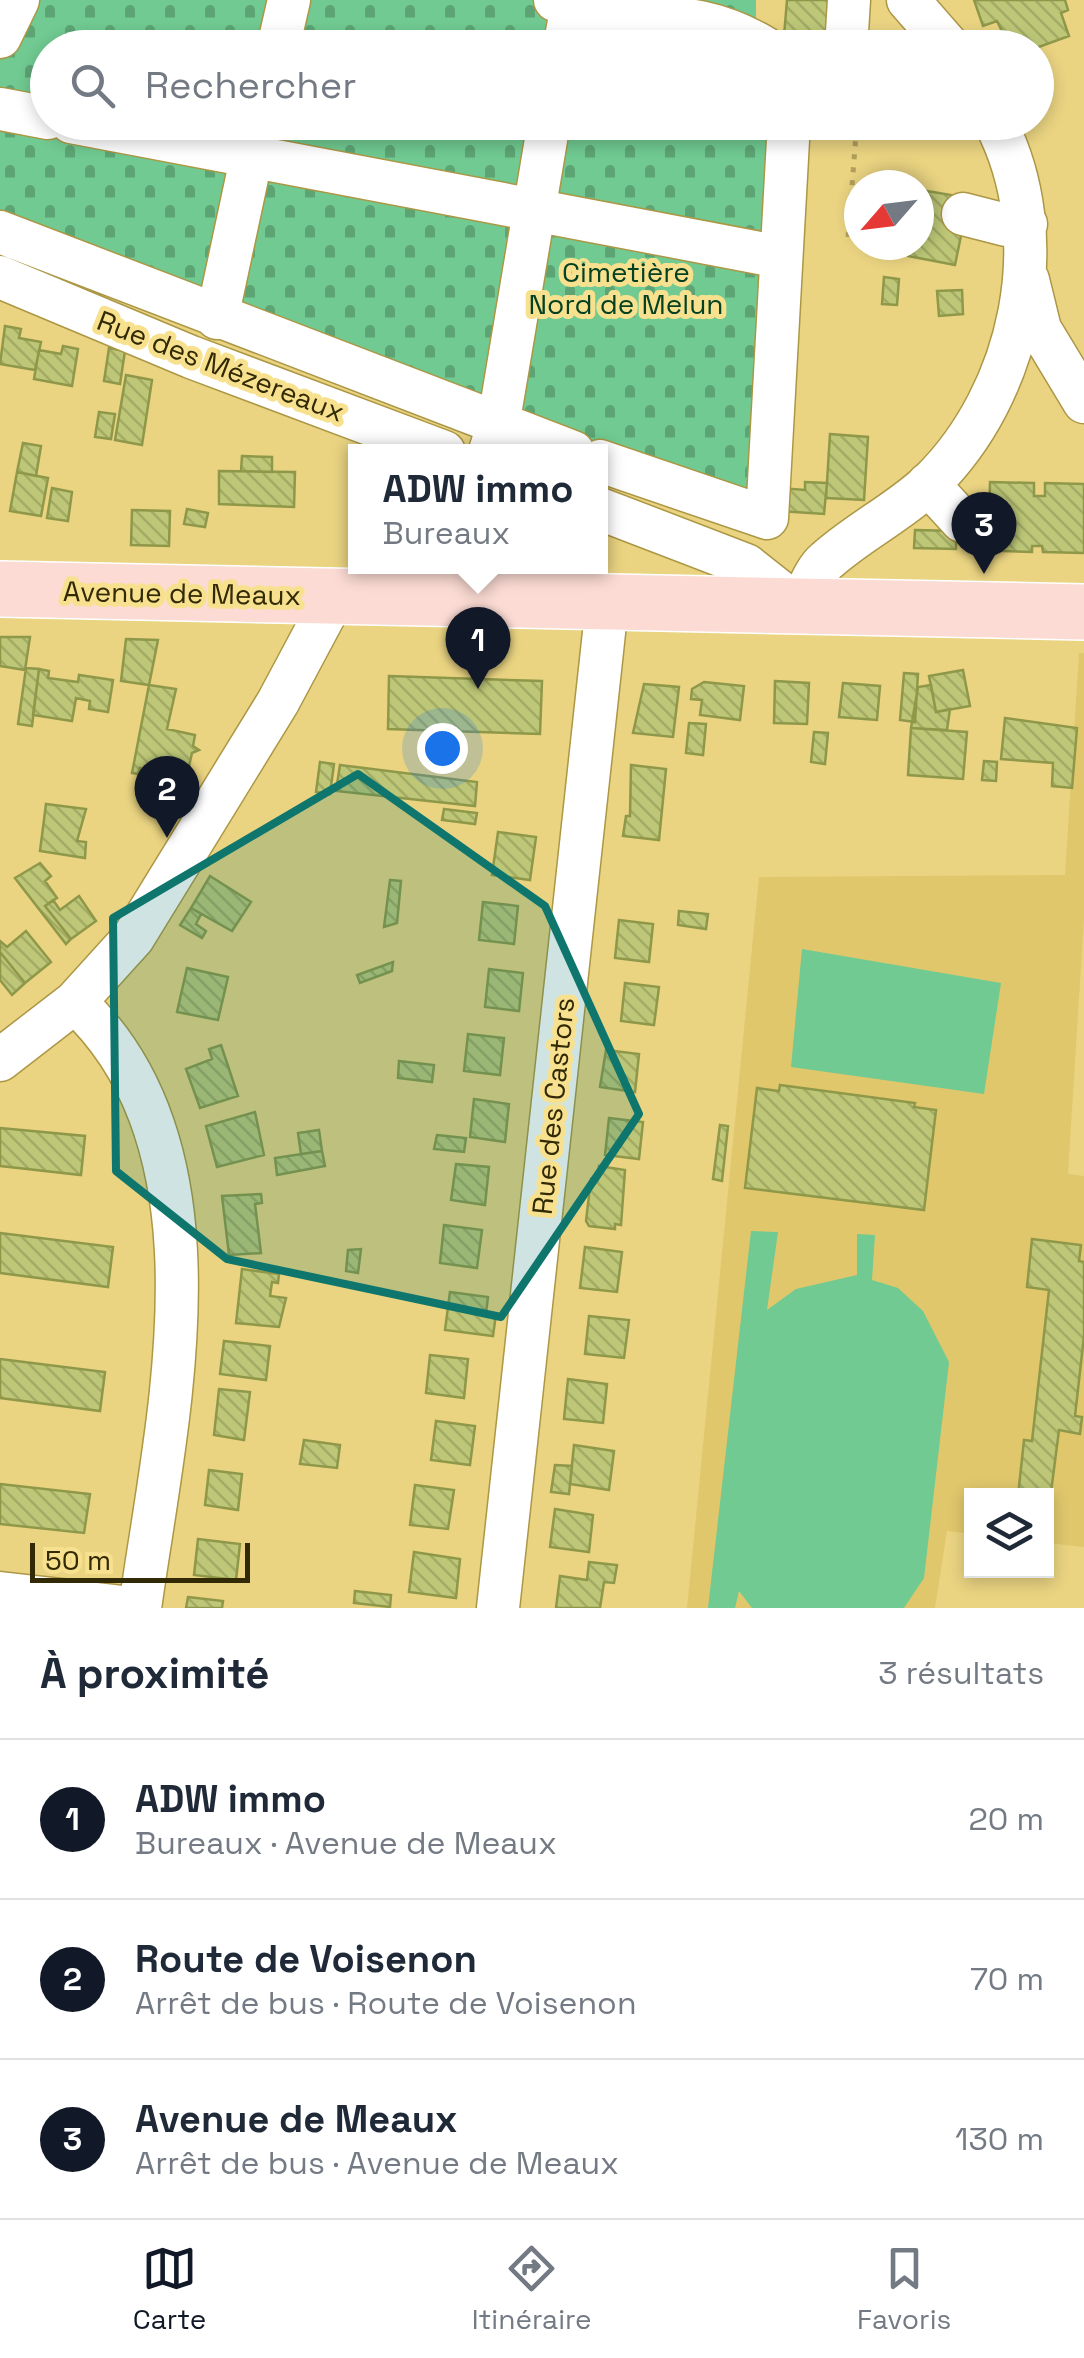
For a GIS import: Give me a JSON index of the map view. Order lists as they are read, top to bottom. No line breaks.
{"streets":{"main road":["Avenue de Meaux"],"street":["Rue des Mézereaux","Rue des Castors"]},"crossings":[["Avenue de Meaux","Rue des Castors"]],"parks":["Cimetière Nord de Melun"],"scale_bar":"50 m","north":"bottom left","page":{"search":"Rechercher","popup":["ADW immo","Bureaux"],"pins":["3","1","2"],"scale":"50 m","heading":["À proximité","3 résultats"],"list":[{"mark":"1","name":"ADW immo","note":"Bureaux · Avenue de Meaux","value":"20 m"},{"mark":"2","name":"Route de Voisenon","note":"Arrêt de bus · Route de Voisenon","value":"70 m"},{"mark":"3","name":"Avenue de Meaux","note":"Arrêt de bus · Avenue de Meaux","value":"130 m"}],"nav":["Carte","Itinéraire","Favoris"]}}
